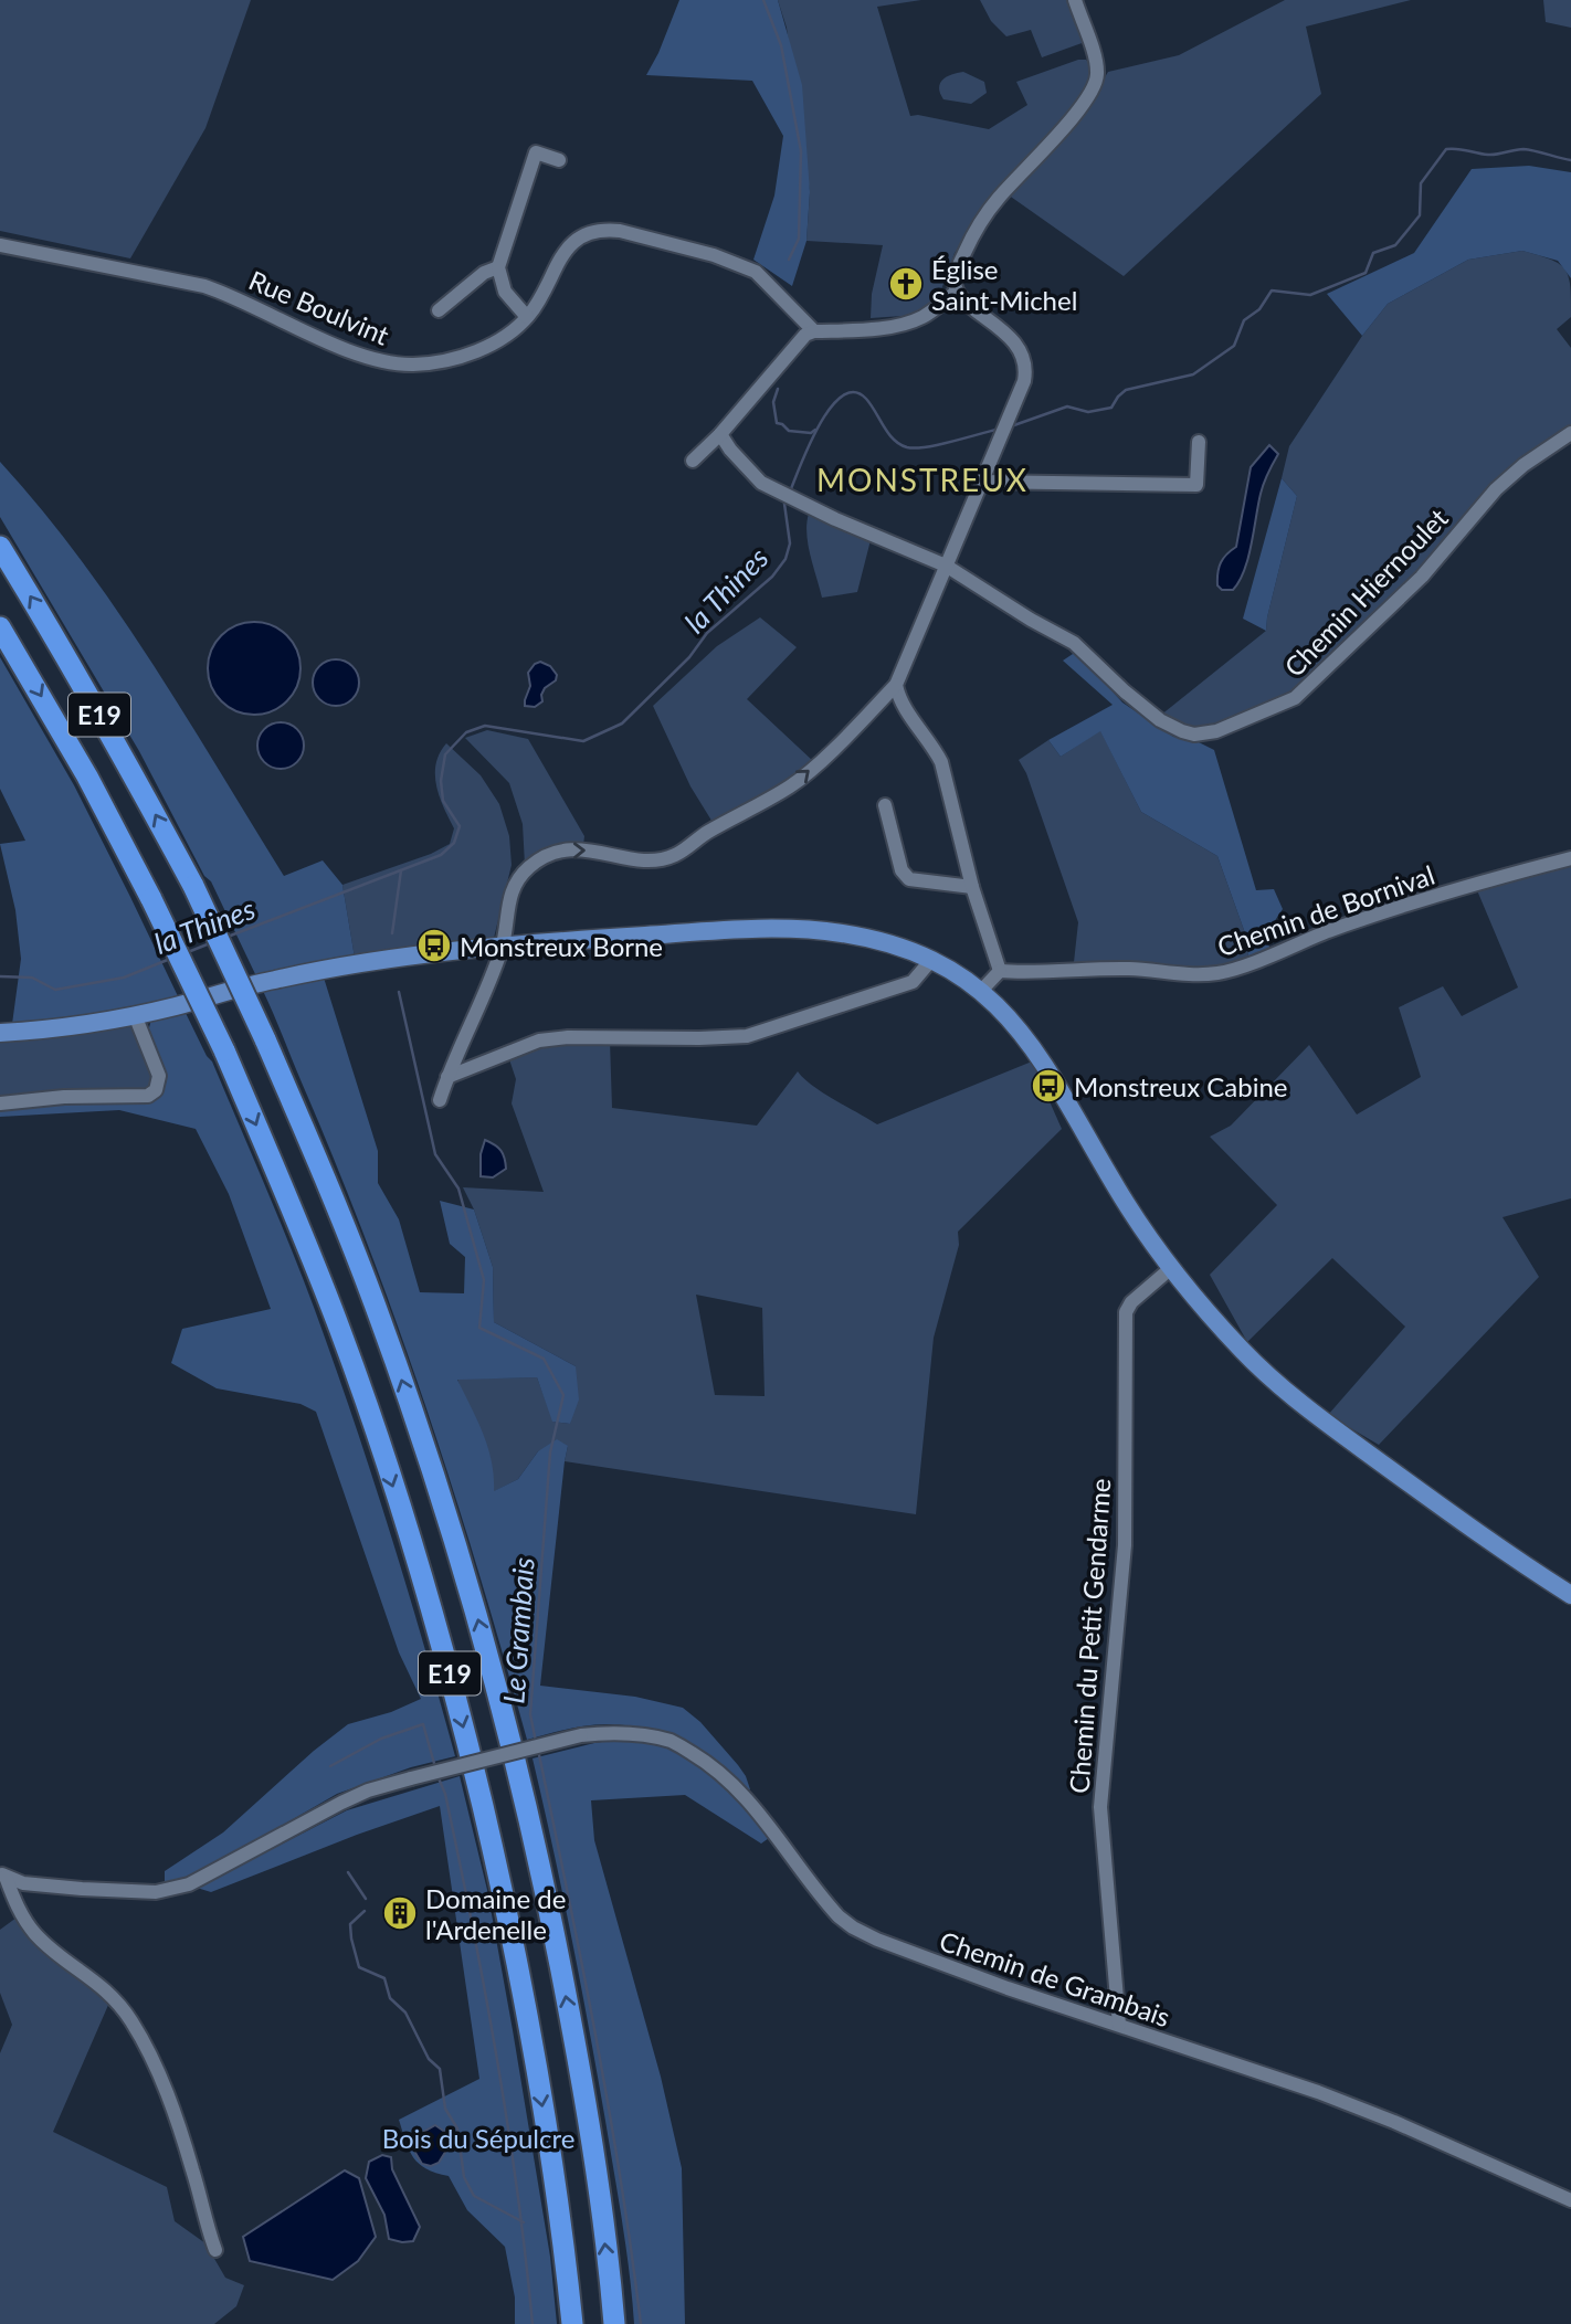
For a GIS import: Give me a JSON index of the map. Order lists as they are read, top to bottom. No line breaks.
{"streets":{"highway":["E19"],"street":["Rue Boulvint","Chemin Hiernoulet","Chemin de Bornival","Chemin du Petit Gendarme","Chemin de Grambais"]},"crossings":[["Chemin du Petit Gendarme","Chemin de Grambais"]],"districts":["MONSTREUX"],"water":["la Thines","Le Grambais"],"parks":["Bois du Sépulcre"],"places":{"church":["Église Saint-Michel"],"bus stop":["Monstreux Borne","Monstreux Cabine"],"building":["Domaine de l'Ardenelle"]}}
